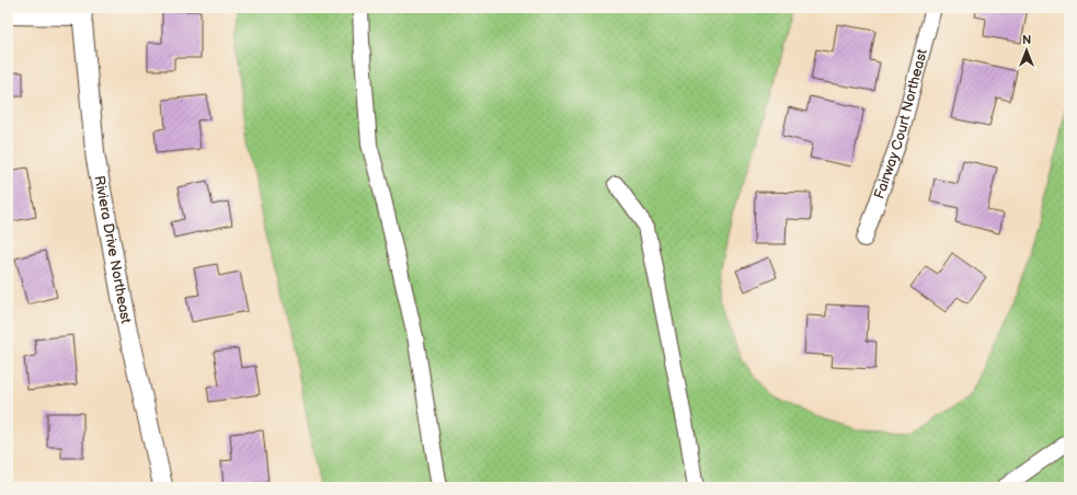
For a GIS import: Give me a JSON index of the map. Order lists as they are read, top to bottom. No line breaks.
{"streets":{"street":["Fairway Court Northeast","Riviera Drive Northeast"]},"north":"top"}
